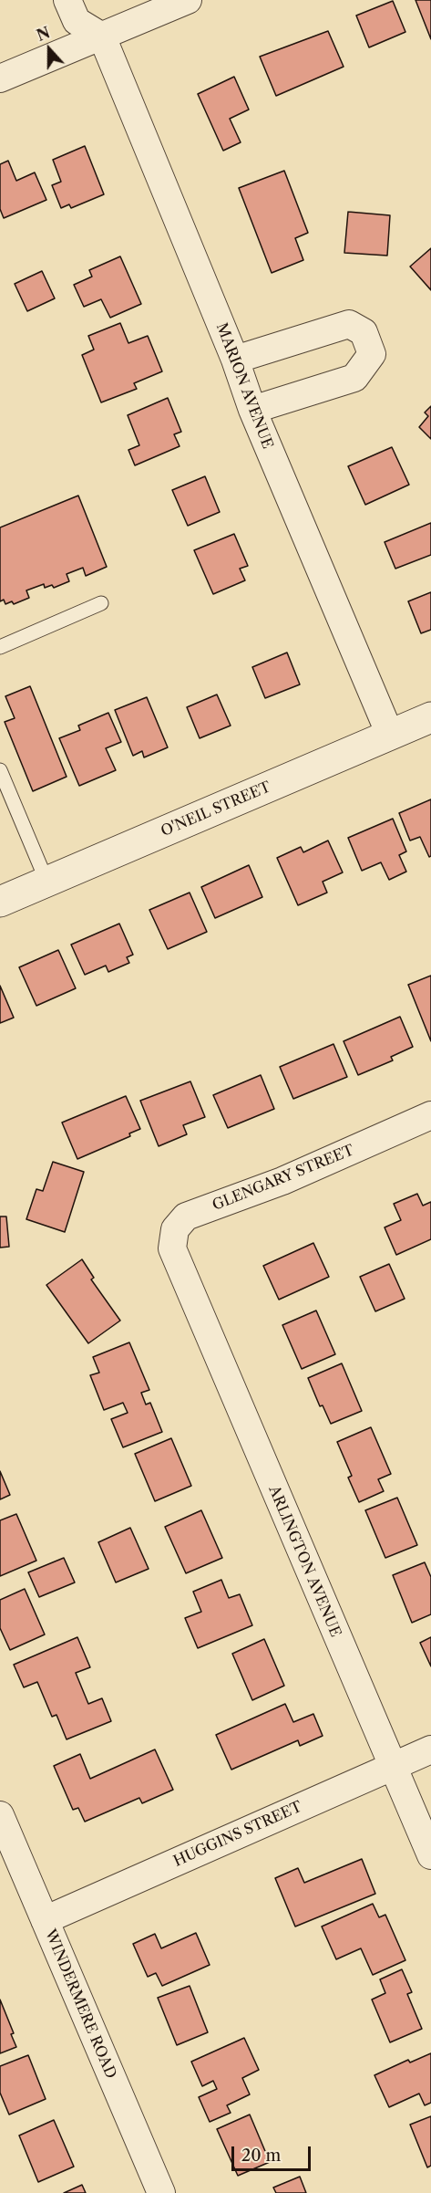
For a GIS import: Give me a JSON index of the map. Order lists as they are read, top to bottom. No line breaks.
{"streets":{"street":["MARION AVENUE","O'NEIL STREET","GLENGARY STREET","ARLINGTON AVENUE","HUGGINS STREET","WINDERMERE ROAD"]},"crossings":[["MARION AVENUE","O'NEIL STREET"],["GLENGARY STREET","ARLINGTON AVENUE"],["ARLINGTON AVENUE","HUGGINS STREET"],["HUGGINS STREET","WINDERMERE ROAD"]],"scale_bar":"20 m","north":"top"}
